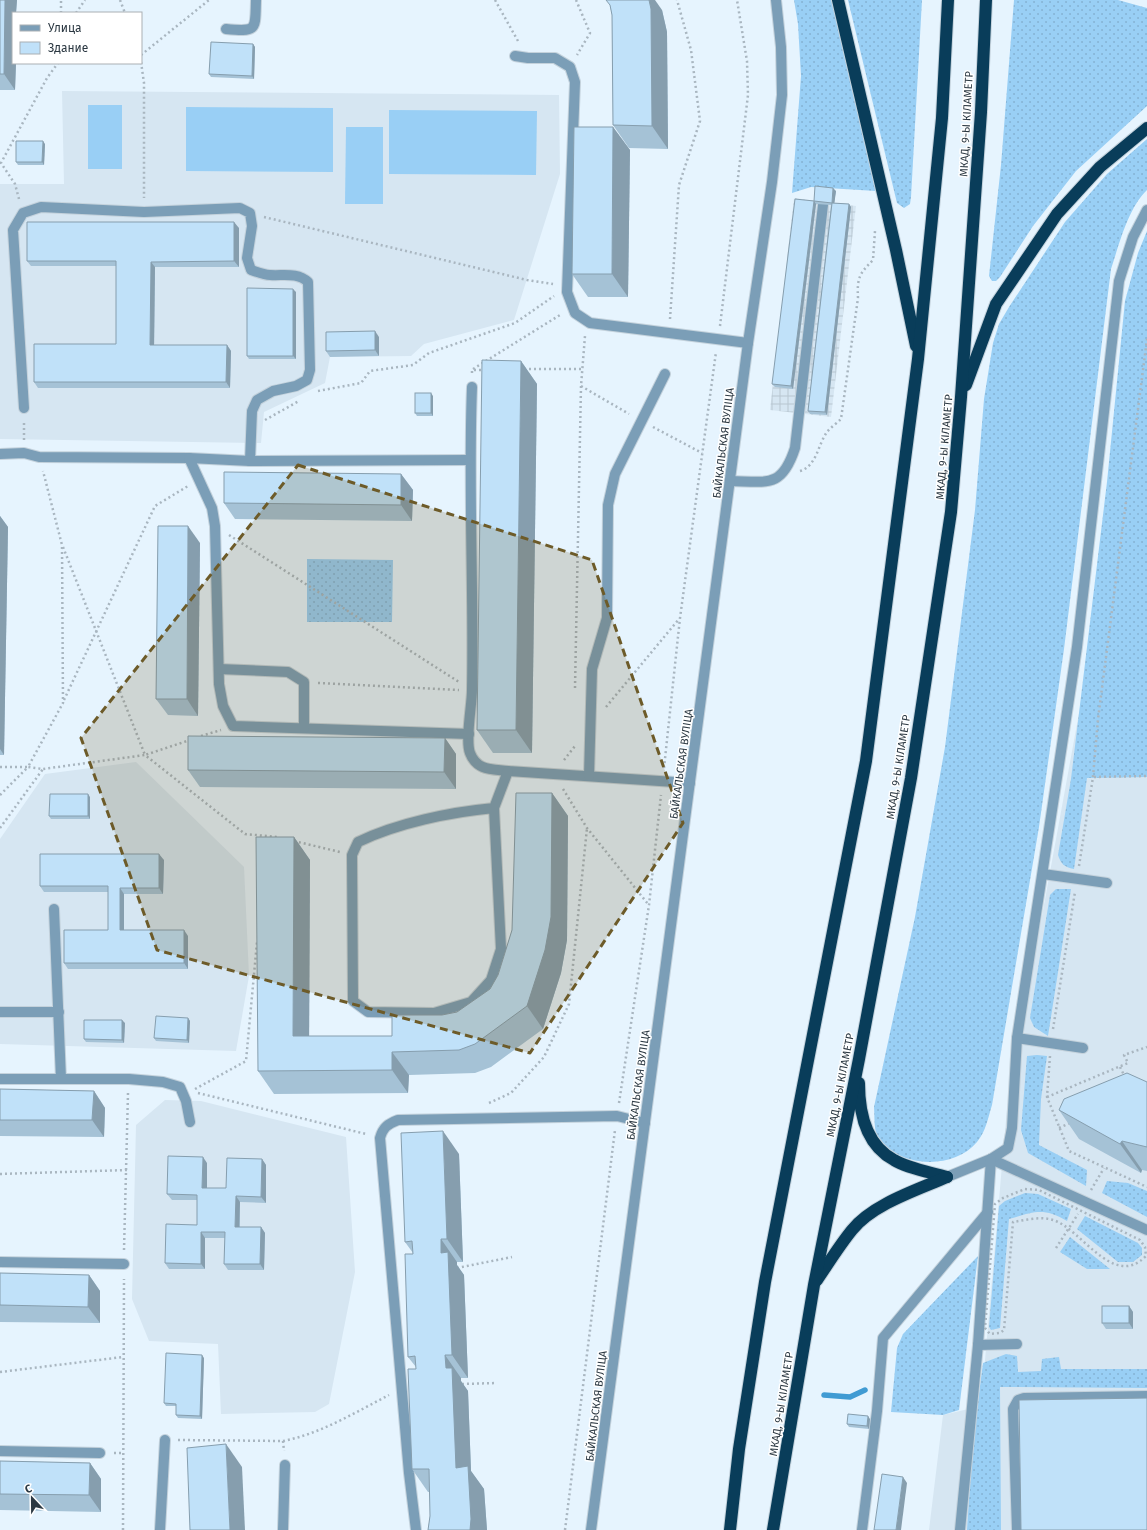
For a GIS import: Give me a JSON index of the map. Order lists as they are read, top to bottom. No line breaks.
{"streets":{"highway":["МКАД, 9-Ы КІЛАМЕТР"],"street":["БАЙКАЛЬСКАЯ ВУЛІЦА"]},"legend":["Улица","Здание"],"north":"top"}
